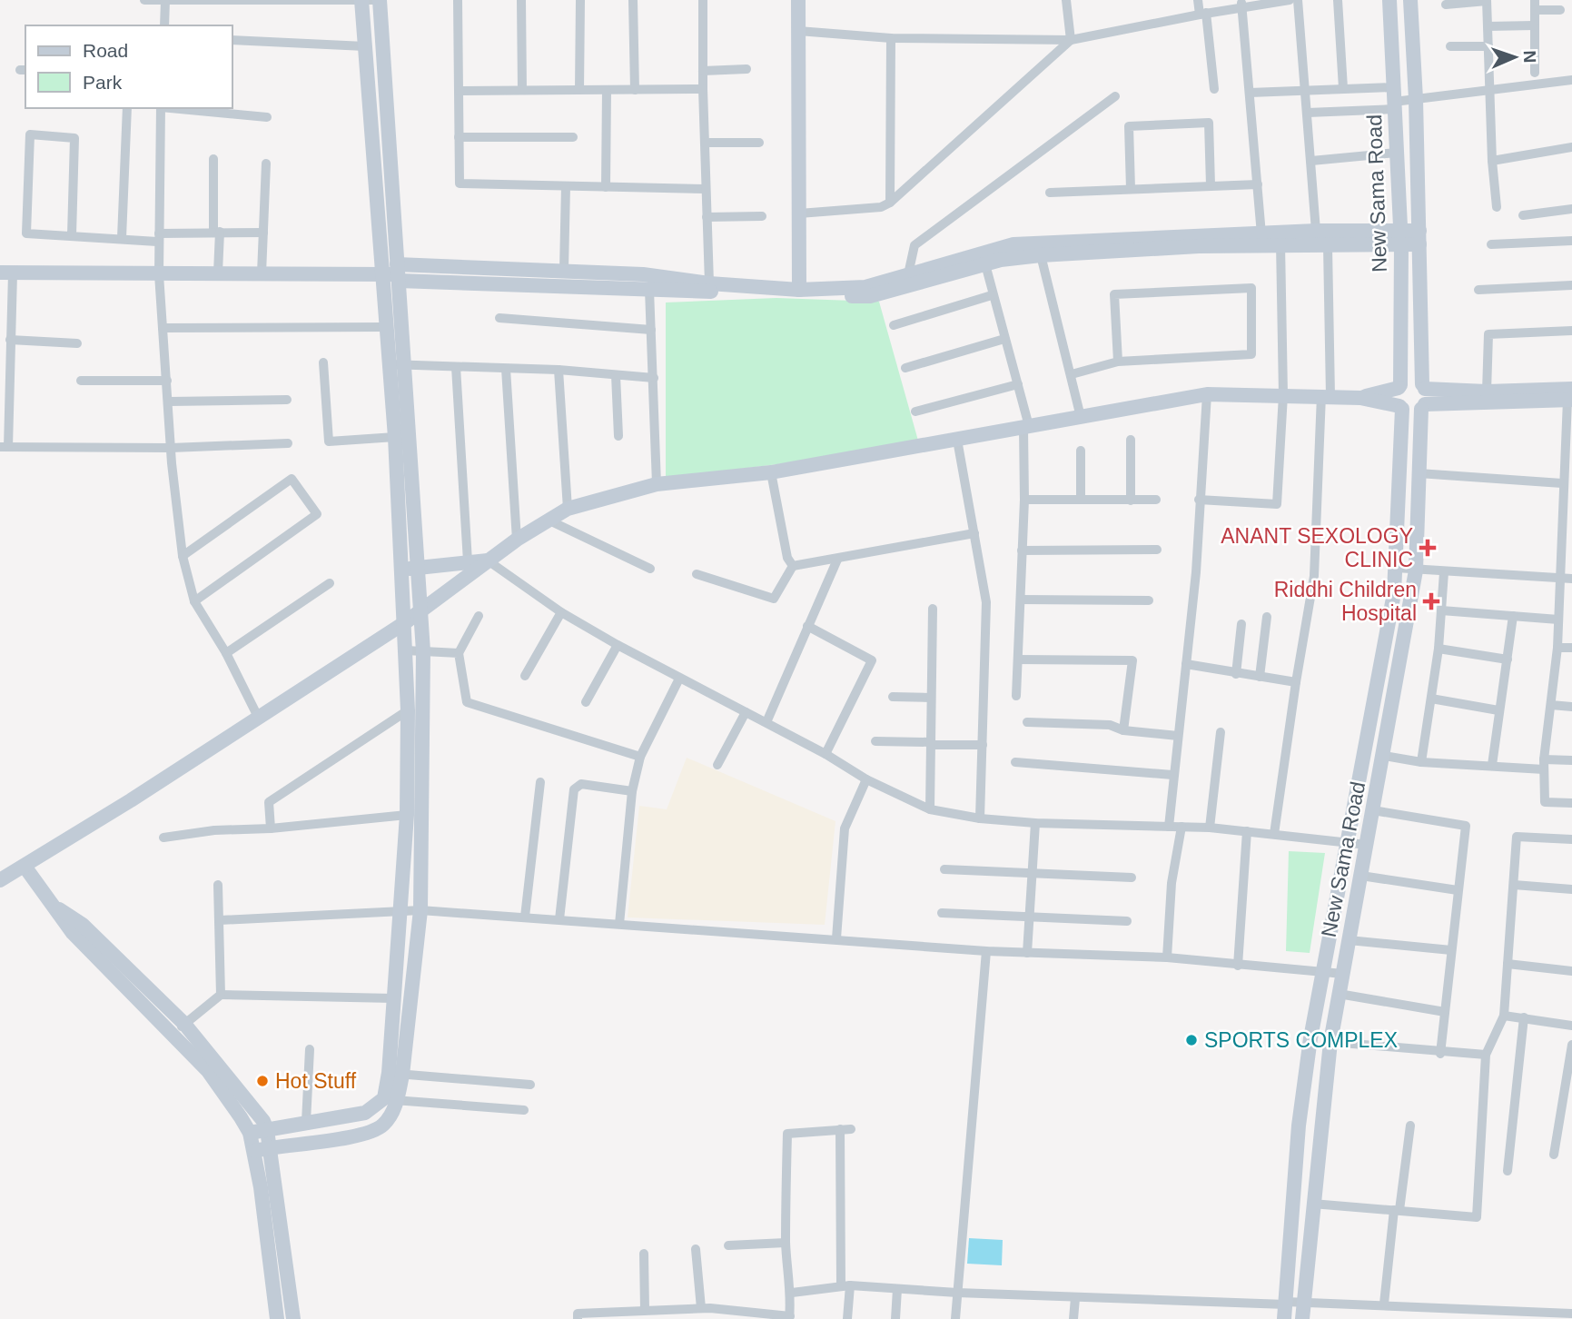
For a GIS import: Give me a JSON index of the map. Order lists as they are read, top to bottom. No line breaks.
{"streets":{"street":["New Sama Road"]},"places":{"health":["ANANT SEXOLOGY CLINIC","Riddhi Children Hospital"],"other":["SPORTS COMPLEX","Hot Stuff"]},"legend":["Road","Park"],"north":"right"}
